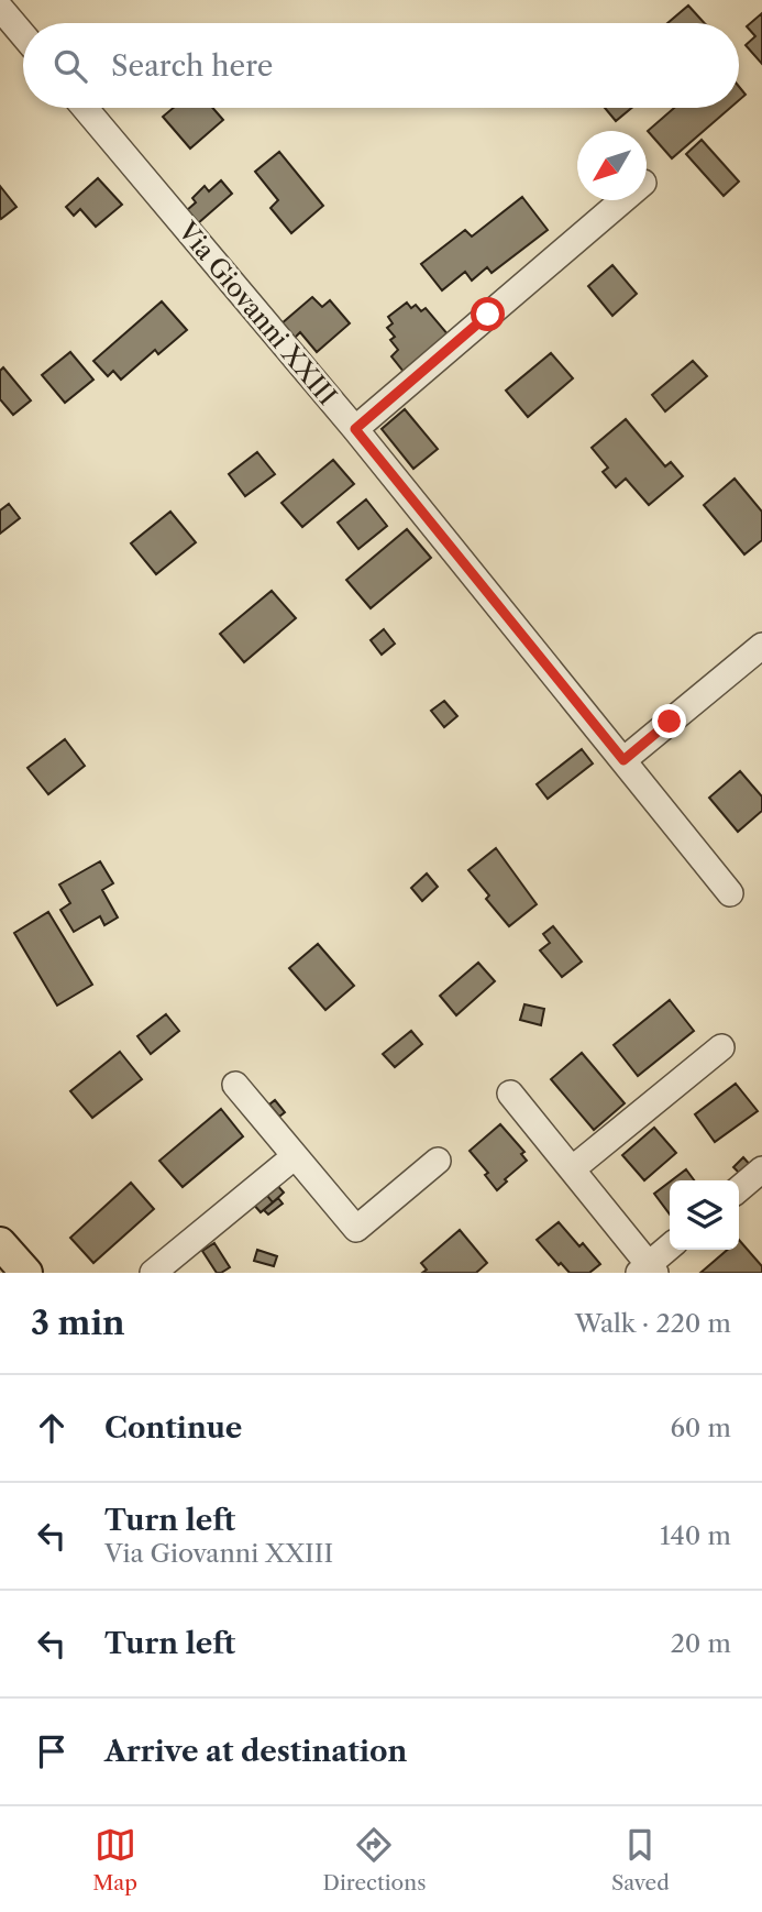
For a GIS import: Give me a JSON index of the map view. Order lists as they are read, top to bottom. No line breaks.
{"streets":{"street":["Via Giovanni XXIII"]},"north":"bottom left","page":{"search":"Search here","heading":["3 min","Walk · 220 m"],"list":[["Continue","60 m"],["Turn left","Via Giovanni XXIII","140 m"],["Turn left","20 m"],"Arrive at destination"],"nav":["Map","Directions","Saved"]}}
